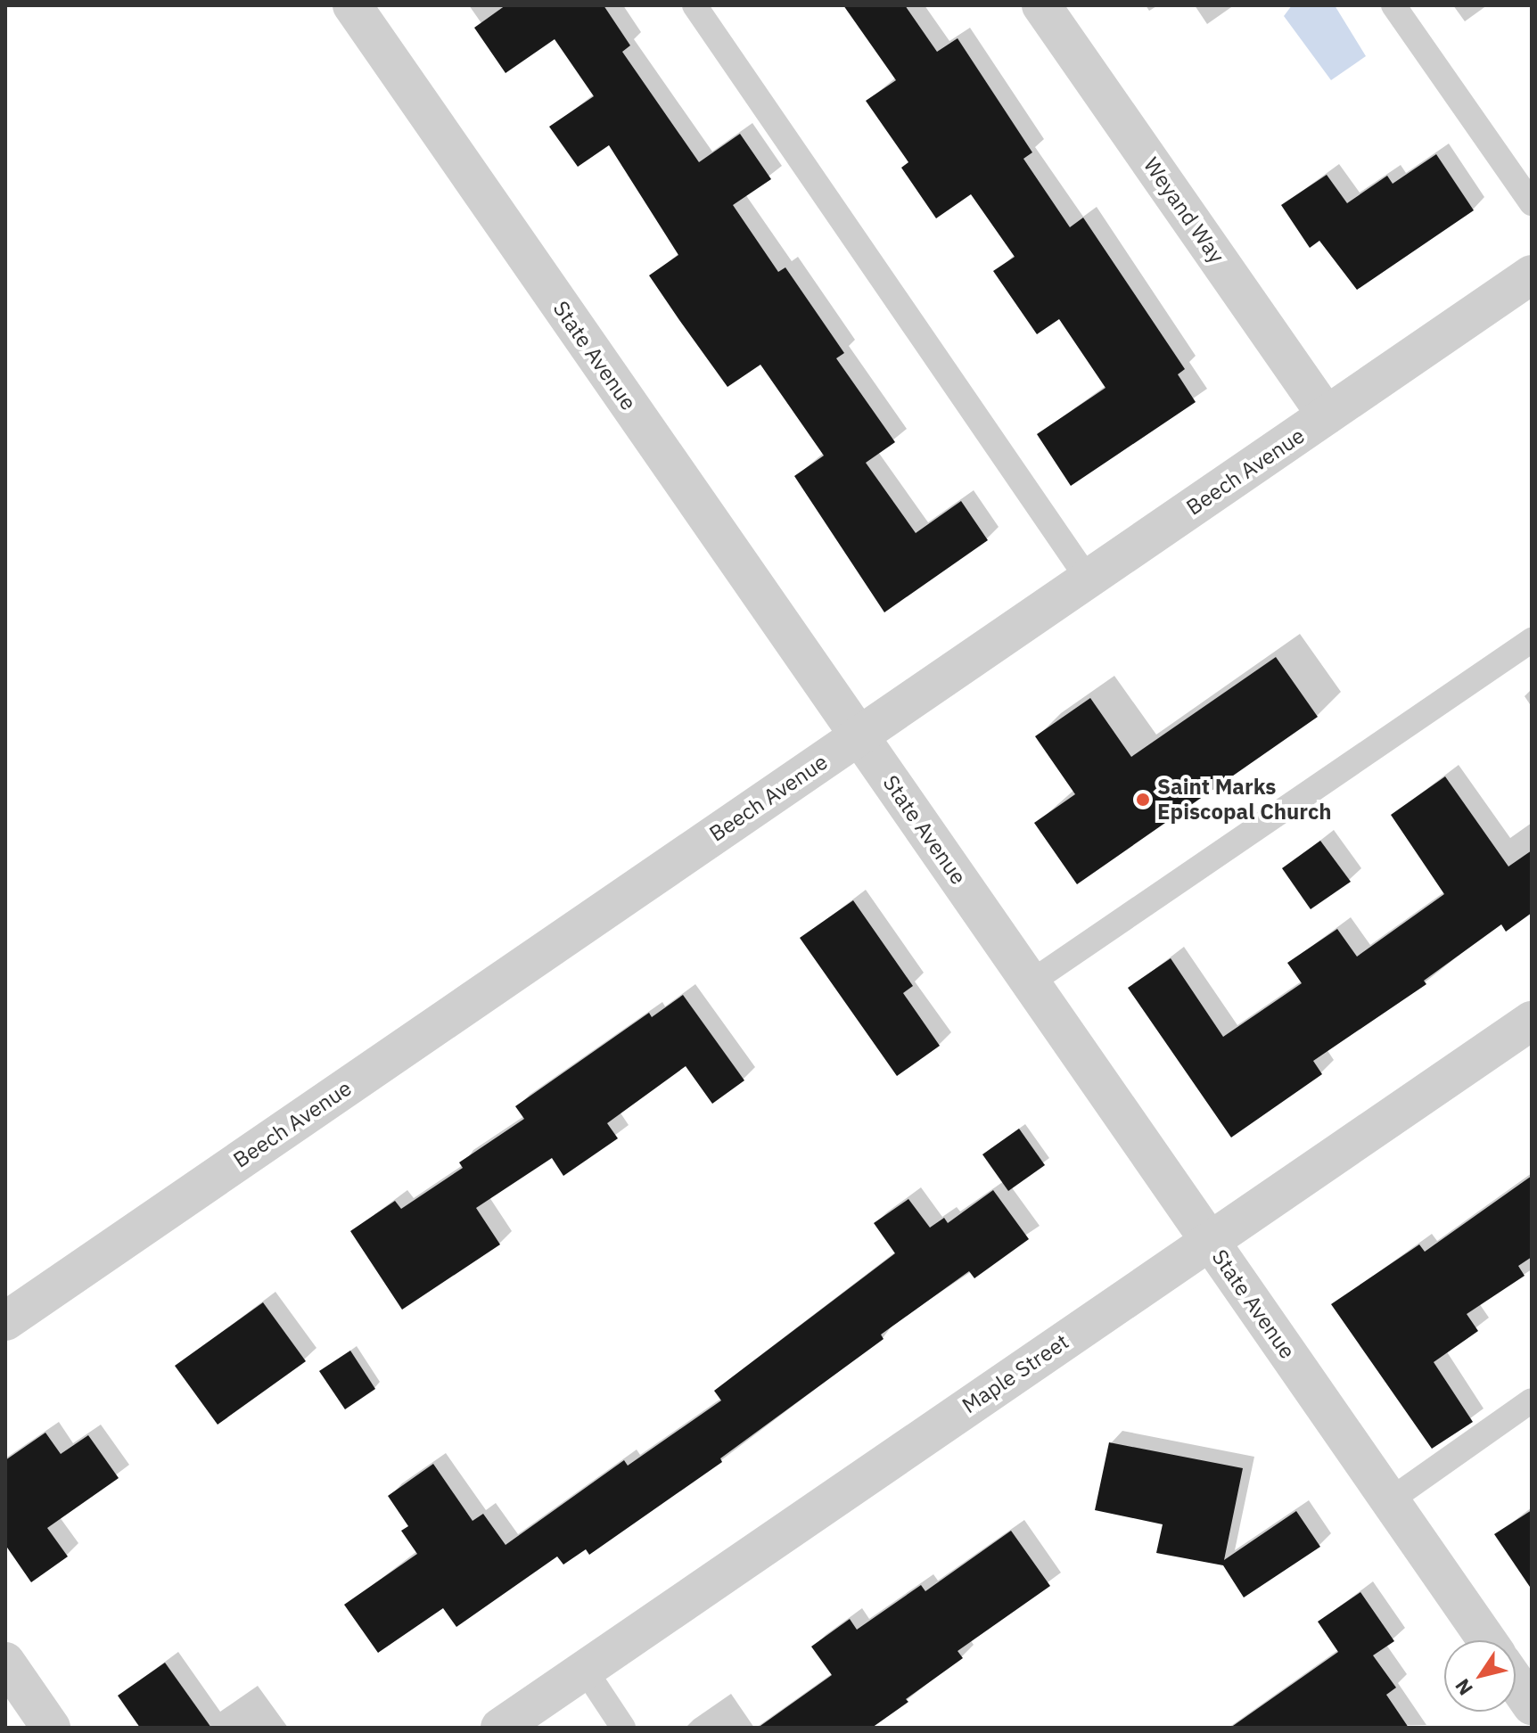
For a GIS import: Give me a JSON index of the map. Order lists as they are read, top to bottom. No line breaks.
{"streets":{"street":["Weyand Way","State Avenue","Beech Avenue","Maple Street"]},"crossings":[["Weyand Way","Beech Avenue"],["State Avenue","Beech Avenue"],["State Avenue","Maple Street"]],"places":["Saint Marks Episcopal Church"],"north":"bottom left"}
